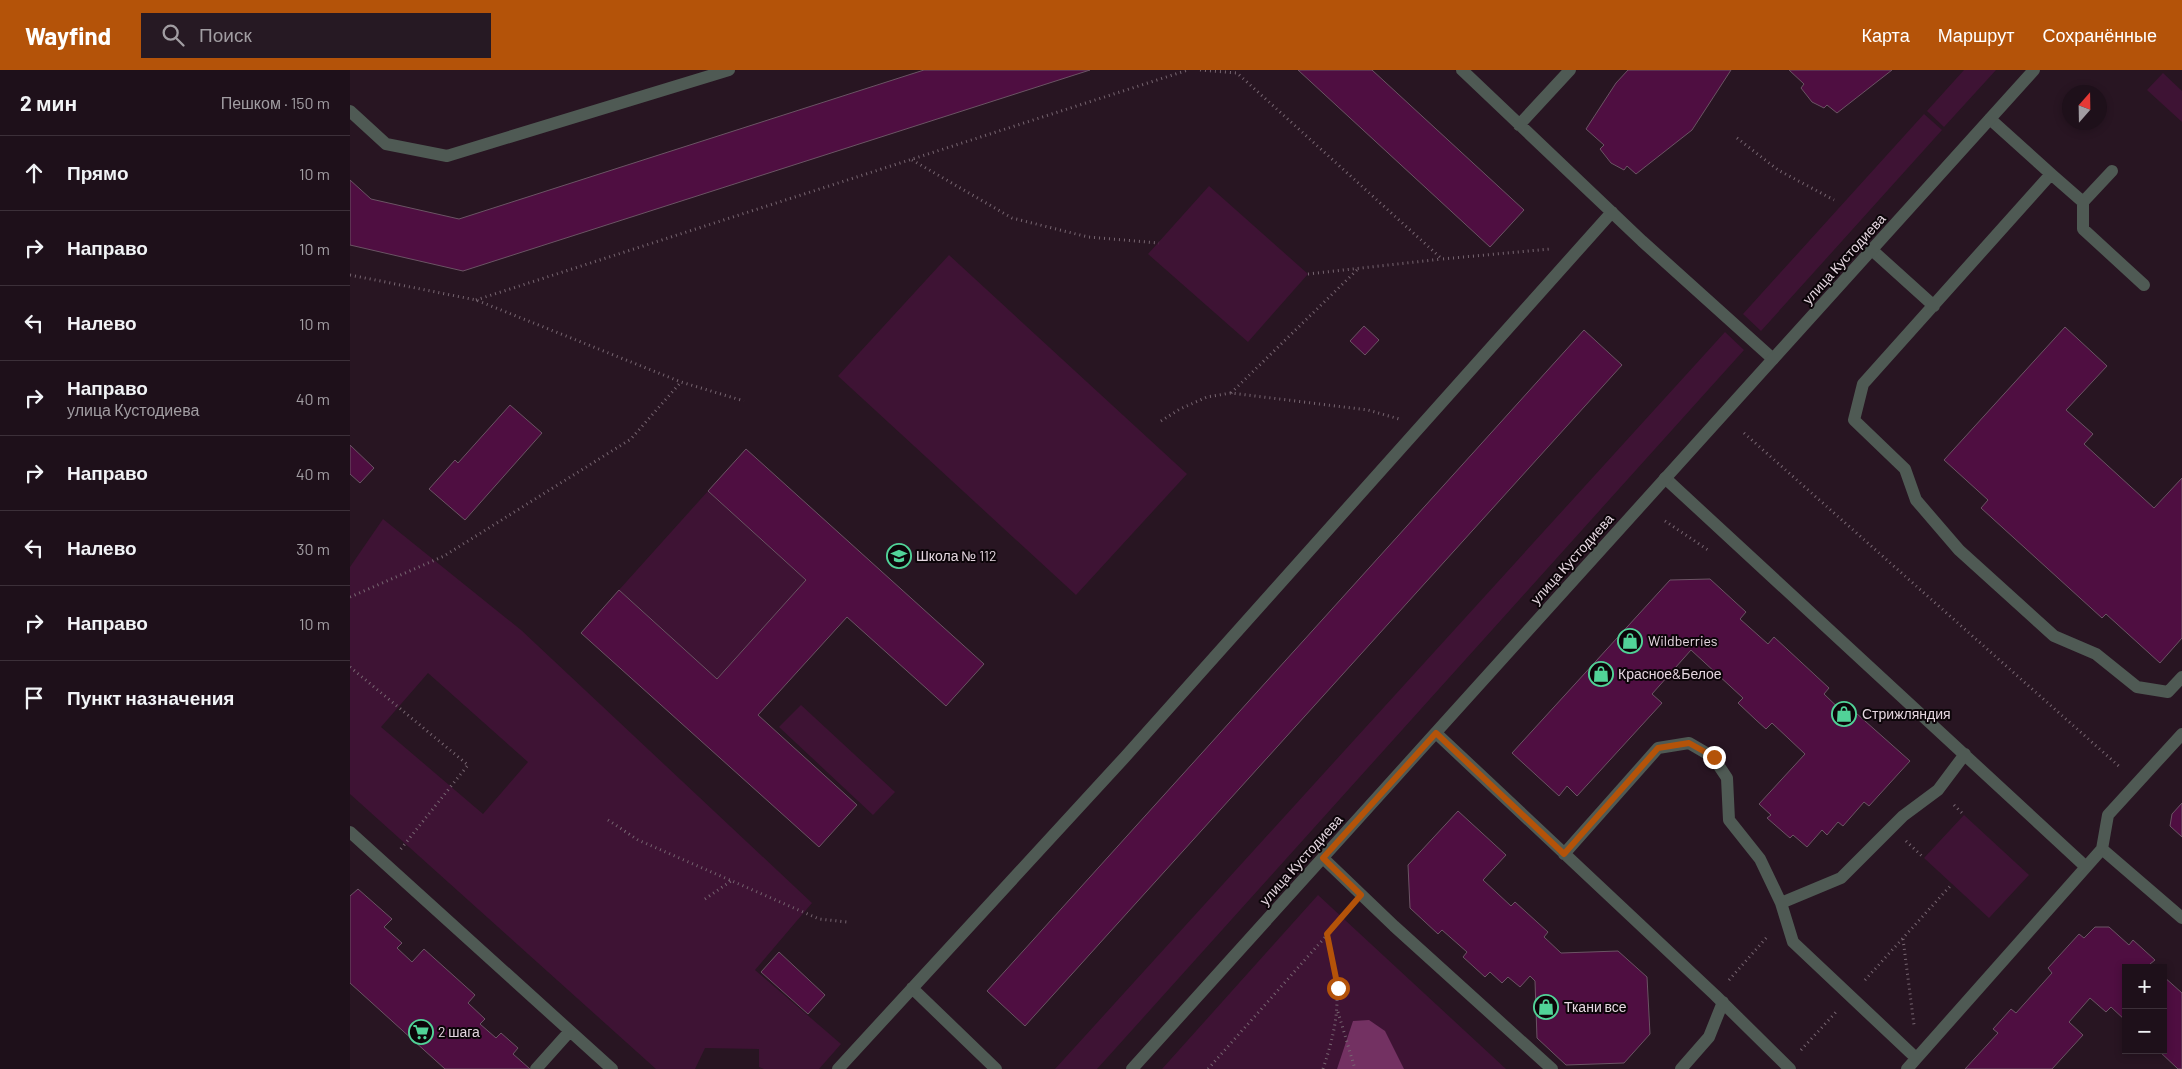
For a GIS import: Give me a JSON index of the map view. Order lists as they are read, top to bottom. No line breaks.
{"streets":{"street":["улица Кустодиева"]},"places":{"school or university":["Школа № 112"],"shop":["Wildberries","Красное&Белое","Стрижляндия","Ткани все"],"supermarket":["2 шага"]},"north":"top","page":{"header":"Wayfind","search":"Поиск","nav":["Карта","Маршрут","Сохранённые"],"heading":["2 мин","Пешком · 150 m"],"list":[["Прямо","10 m"],["Направо","10 m"],["Налево","10 m"],["Направо","улица Кустодиева","40 m"],["Направо","40 m"],["Налево","30 m"],["Направо","10 m"],"Пункт назначения"],"map_buttons":["+","−"]}}
